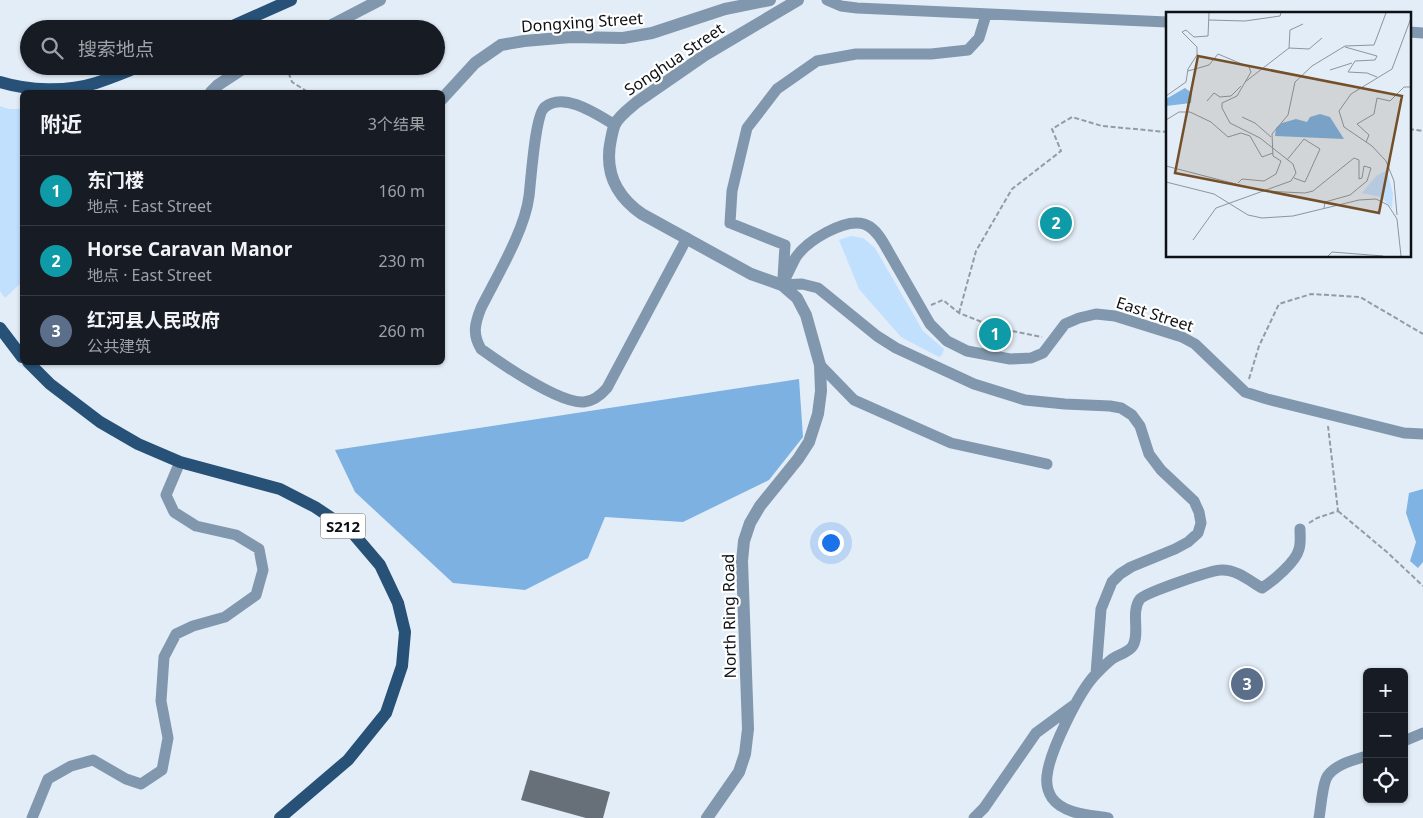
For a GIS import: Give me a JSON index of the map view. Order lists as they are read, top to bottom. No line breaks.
{"streets":{"main road":["S212"],"street":["Dongxing Street","Songhua Street","East Street","North Ring Road"]},"crossings":[["Songhua Street","East Street"],["Songhua Street","North Ring Road"],["East Street","North Ring Road"]],"page":{"search":"搜索地点","heading":["附近","3个结果"],"list":[{"mark":"1","name":"东门楼","note":"地点 · East Street","value":"160 m"},{"mark":"2","name":"Horse Caravan Manor","note":"地点 · East Street","value":"230 m"},{"mark":"3","name":"红河县人民政府","note":"公共建筑","value":"260 m"}],"pins":["2","1","3"],"map_buttons":["+","−"]}}
